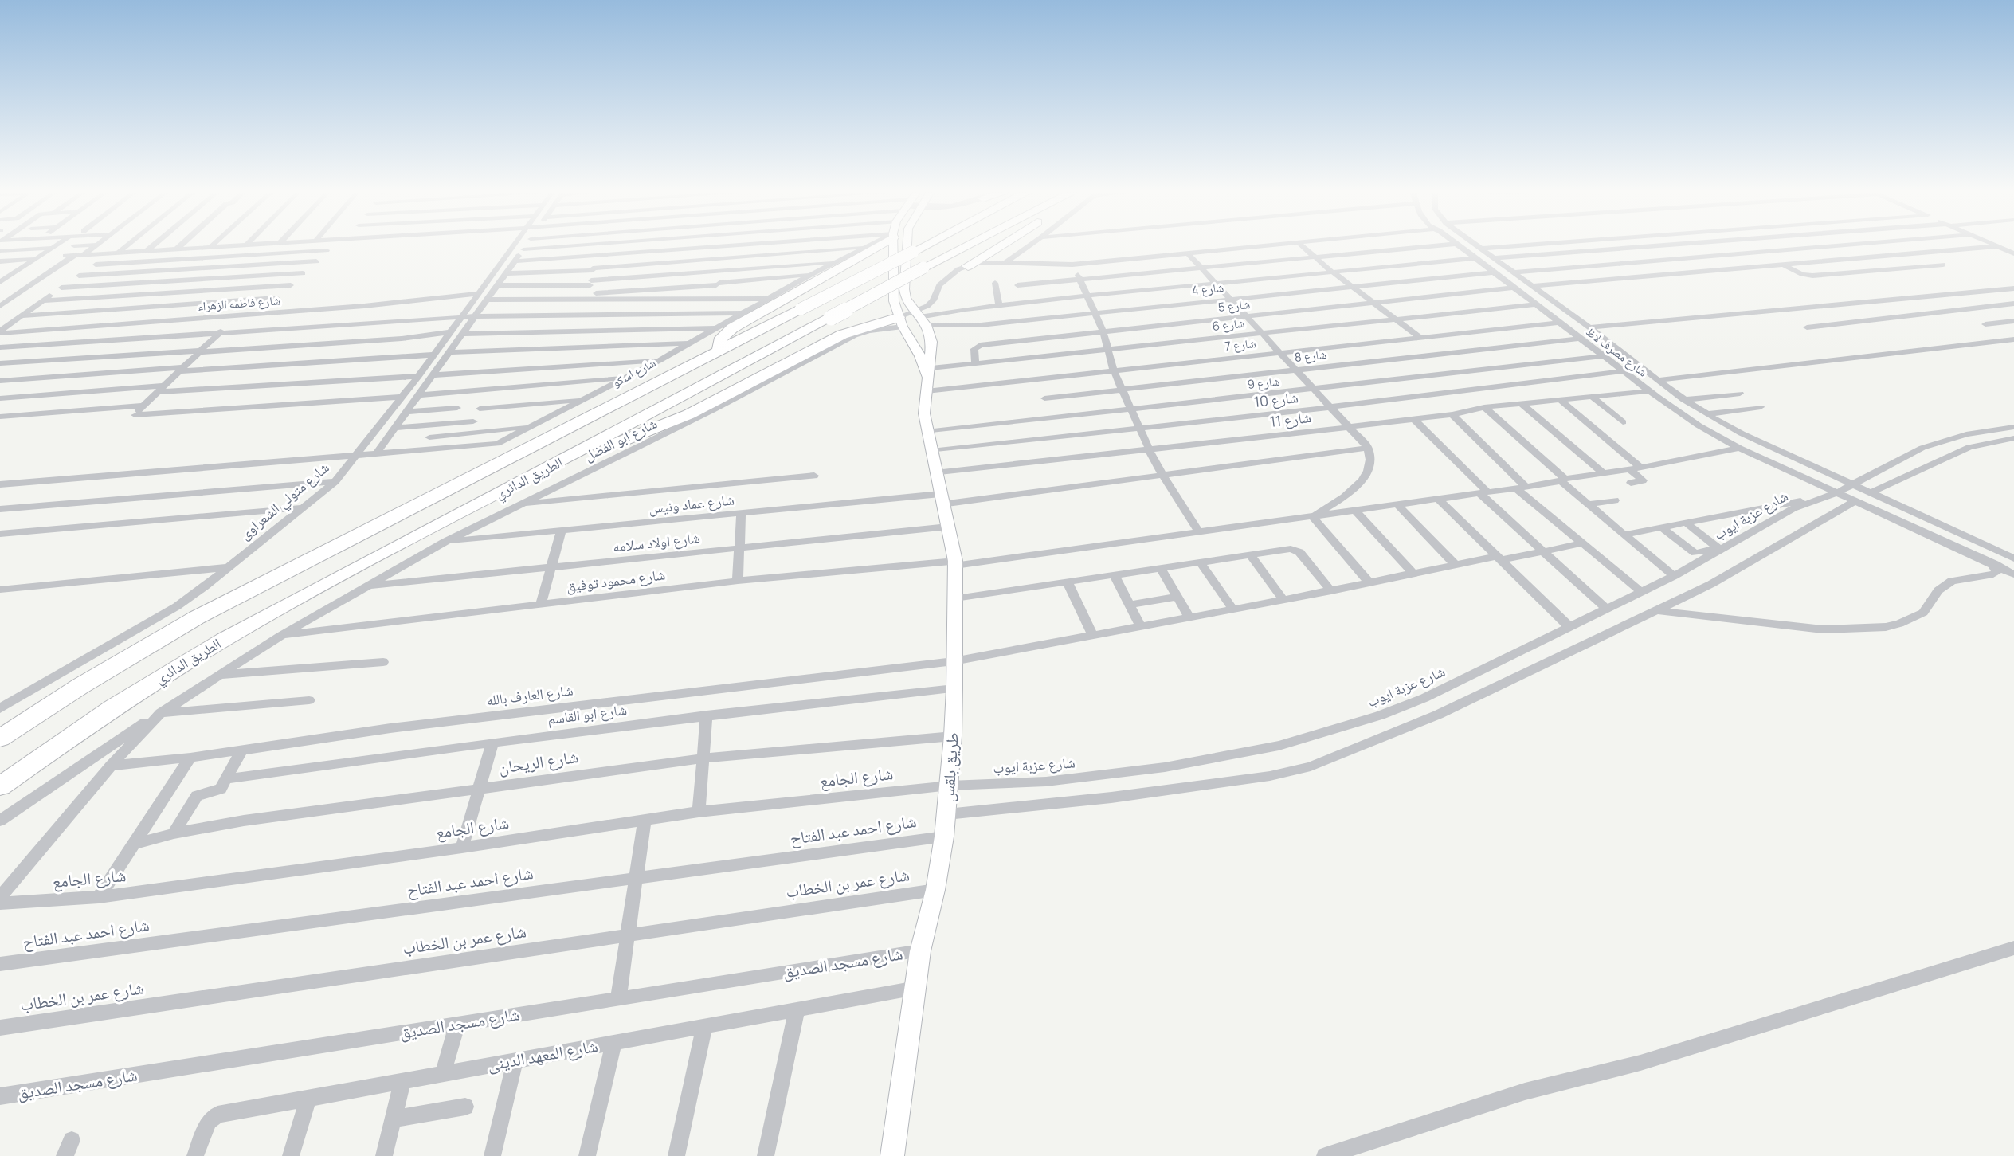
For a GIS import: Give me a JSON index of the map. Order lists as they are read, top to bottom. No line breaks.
{"streets":{"highway":["الطريق الدائري"],"main road":["طريق بلقس"],"street":["شارع 4","شارع فاطمه الزهراء","شارع 5","شارع 6","شارع 7","شارع مصرف لاظ","شارع 8","شارع اسكو","شارع 9","شارع 10","شارع 11","شارع ابو الفضل","شارع متولي الشعراوى","شارع عماد ونيس","شارع عزبة ايوب","شارع اولاد سلامه","شارع محمود توفيق","شارع العارف بالله","شارع ابو القاسم","شارع الريحان","شارع الجامع","شارع احمد عبد الفتاح","شارع عمر بن الخطاب","شارع مسجد الصديق","شارع المعهد الدينى"]},"crossings":[["شارع 4","شارع مصرف لاظ"],["شارع 4","طريق بلقس"],["شارع فاطمه الزهراء","شارع متولي الشعراوى"],["شارع 5","شارع 6"],["شارع 5","شارع مصرف لاظ"],["شارع 6","شارع 7"],["شارع 6","شارع مصرف لاظ"],["شارع 6","طريق بلقس"],["شارع 7","شارع مصرف لاظ"],["شارع 7","طريق بلقس"],["شارع مصرف لاظ","شارع 8"],["شارع مصرف لاظ","شارع 9"],["شارع مصرف لاظ","شارع 10"],["شارع مصرف لاظ","شارع 11"],["شارع مصرف لاظ","شارع عزبة ايوب"],["شارع اسكو","شارع متولي الشعراوى"],["شارع 9","طريق بلقس"],["شارع 10","طريق بلقس"],["شارع 11","طريق بلقس"],["شارع ابو الفضل","شارع عماد ونيس"],["شارع ابو الفضل","شارع اولاد سلامه"],["شارع ابو الفضل","شارع محمود توفيق"],["شارع عماد ونيس","طريق بلقس"],["شارع عزبة ايوب","طريق بلقس"],["شارع عزبة ايوب","شارع الجامع"],["شارع اولاد سلامه","طريق بلقس"],["شارع محمود توفيق","طريق بلقس"],["شارع العارف بالله","طريق بلقس"],["شارع ابو القاسم","طريق بلقس"],["شارع الريحان","طريق بلقس"],["طريق بلقس","شارع الجامع"],["طريق بلقس","شارع احمد عبد الفتاح"],["طريق بلقس","شارع عمر بن الخطاب"],["طريق بلقس","شارع مسجد الصديق"],["طريق بلقس","شارع المعهد الدينى"]]}
